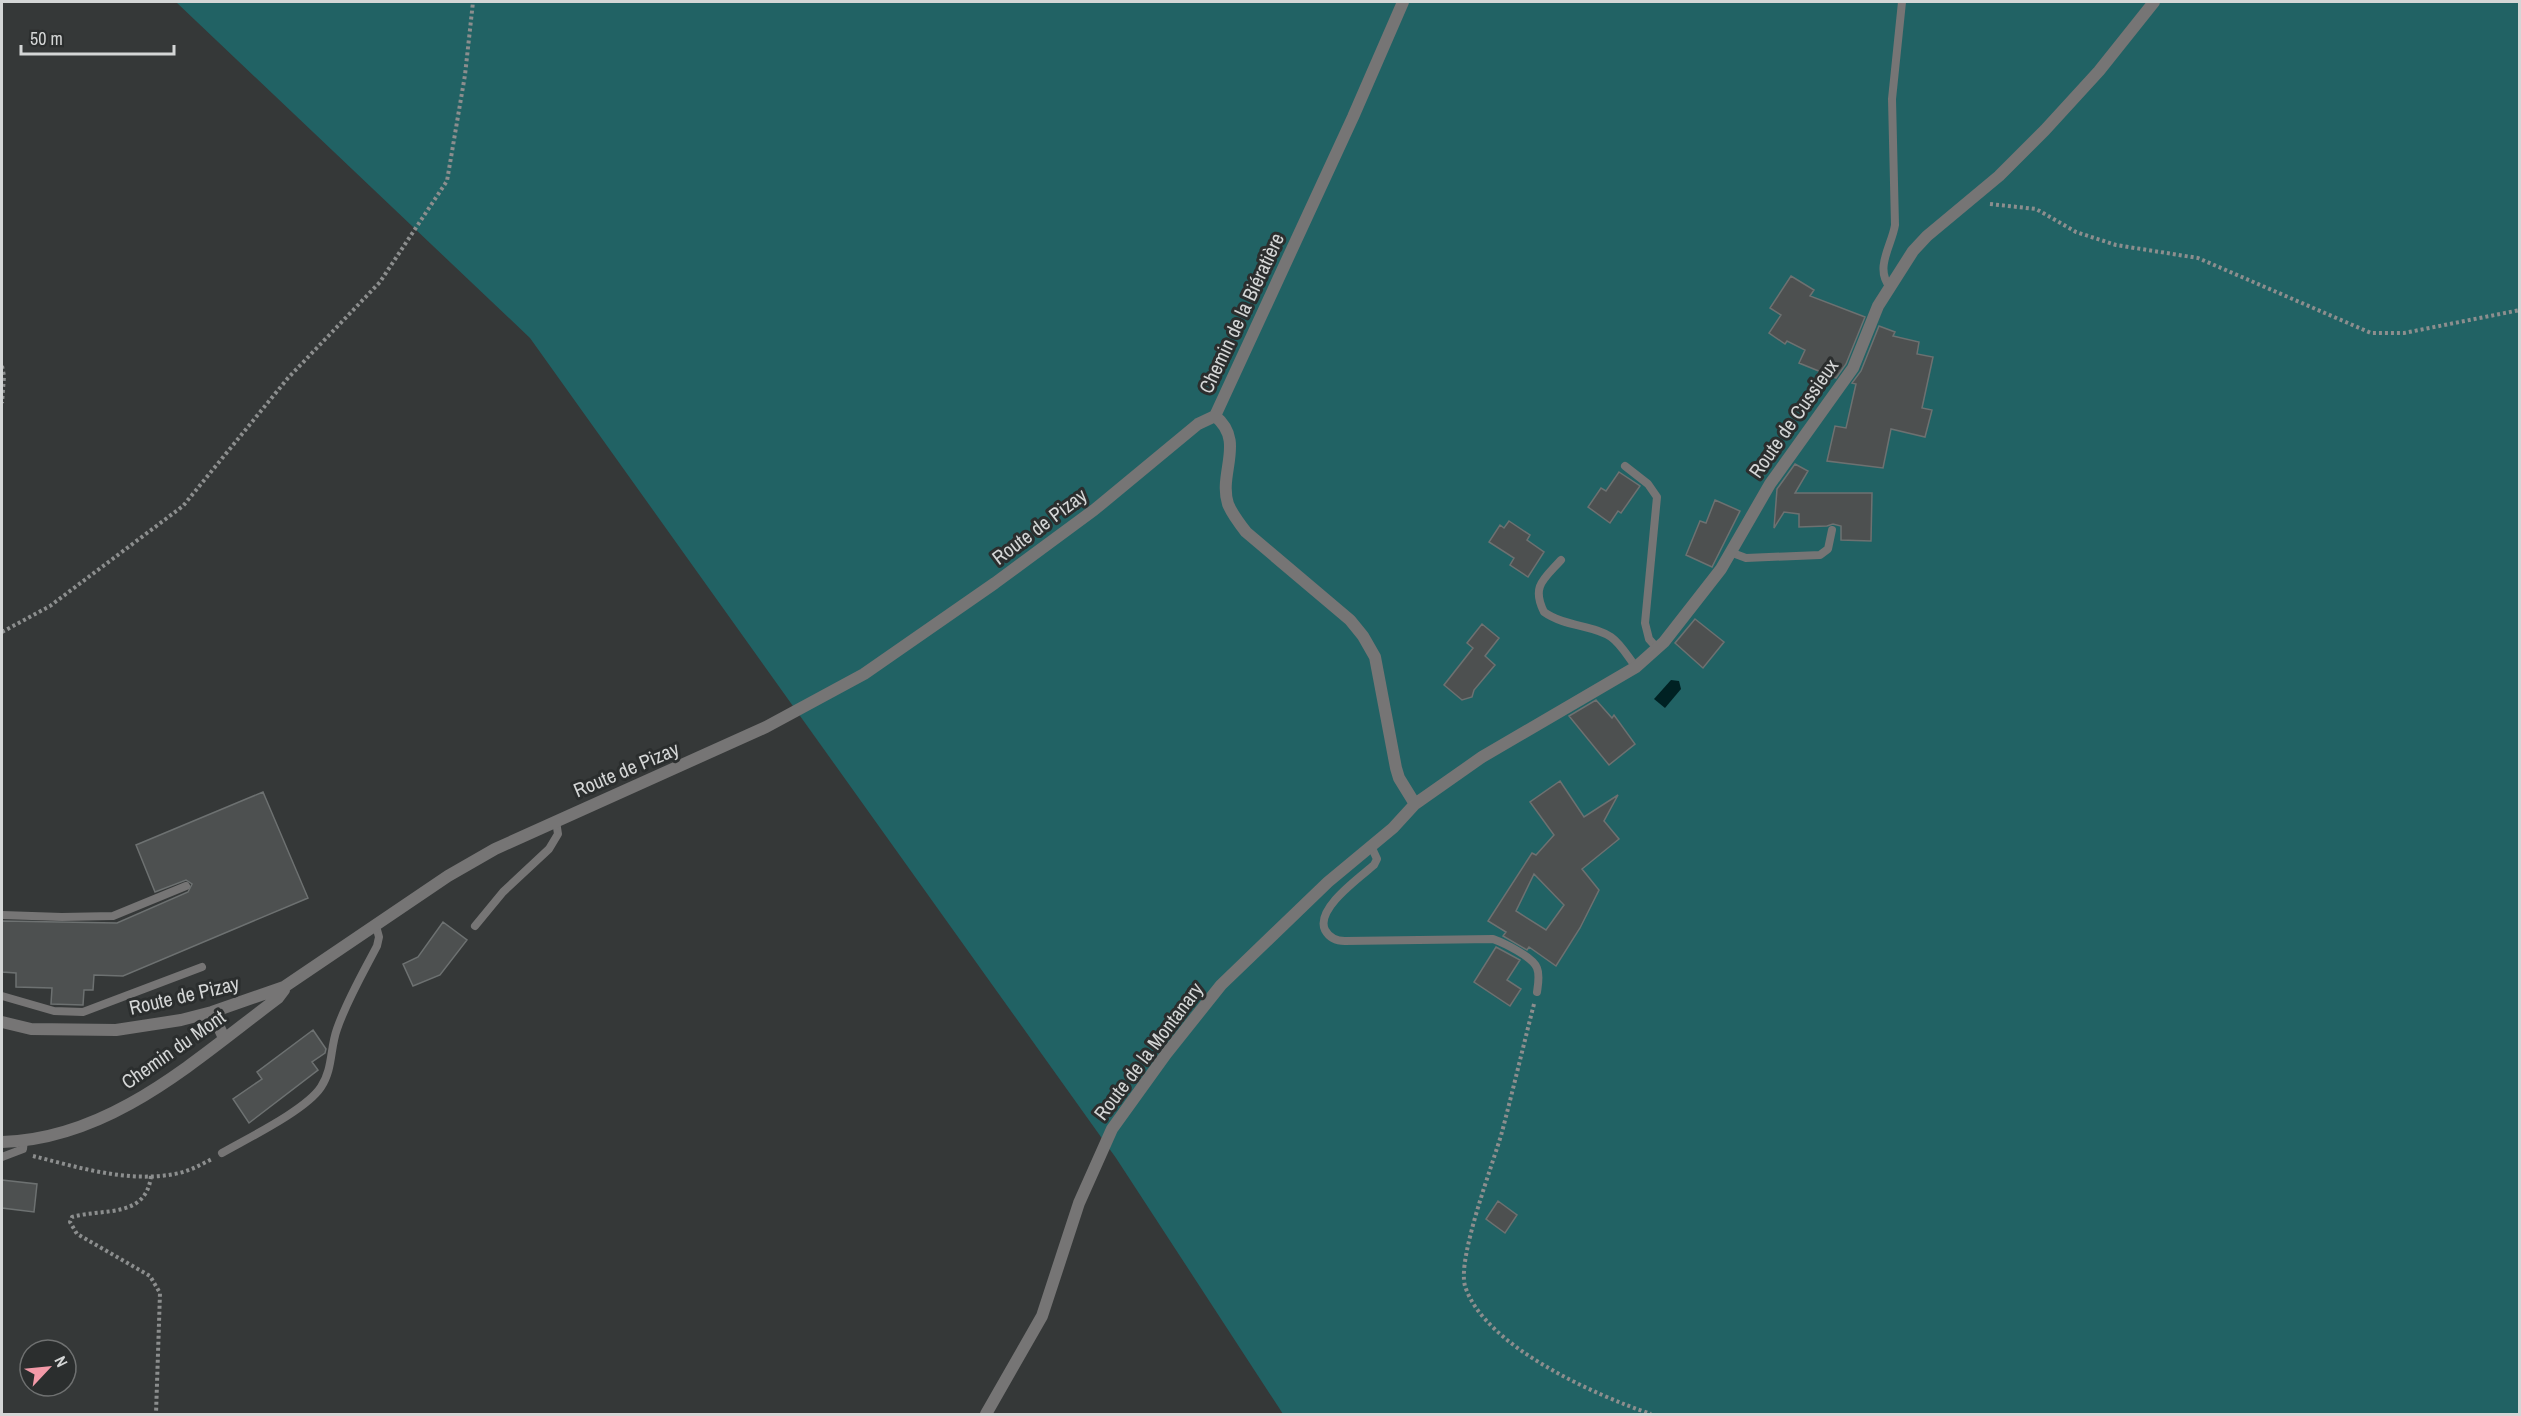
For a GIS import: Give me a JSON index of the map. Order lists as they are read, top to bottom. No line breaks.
{"streets":{"street":["Chemin de la Biératière","Route de Cussieux","Route de Pizay","Chemin du Mont","Route de la Montanary"]},"crossings":[["Chemin de la Biératière","Route de Cussieux"],["Chemin de la Biératière","Route de Pizay"],["Chemin de la Biératière","Route de la Montanary"],["Route de Cussieux","Route de la Montanary"],["Route de Pizay","Chemin du Mont"]],"scale_bar":"50 m","north":"top right"}
